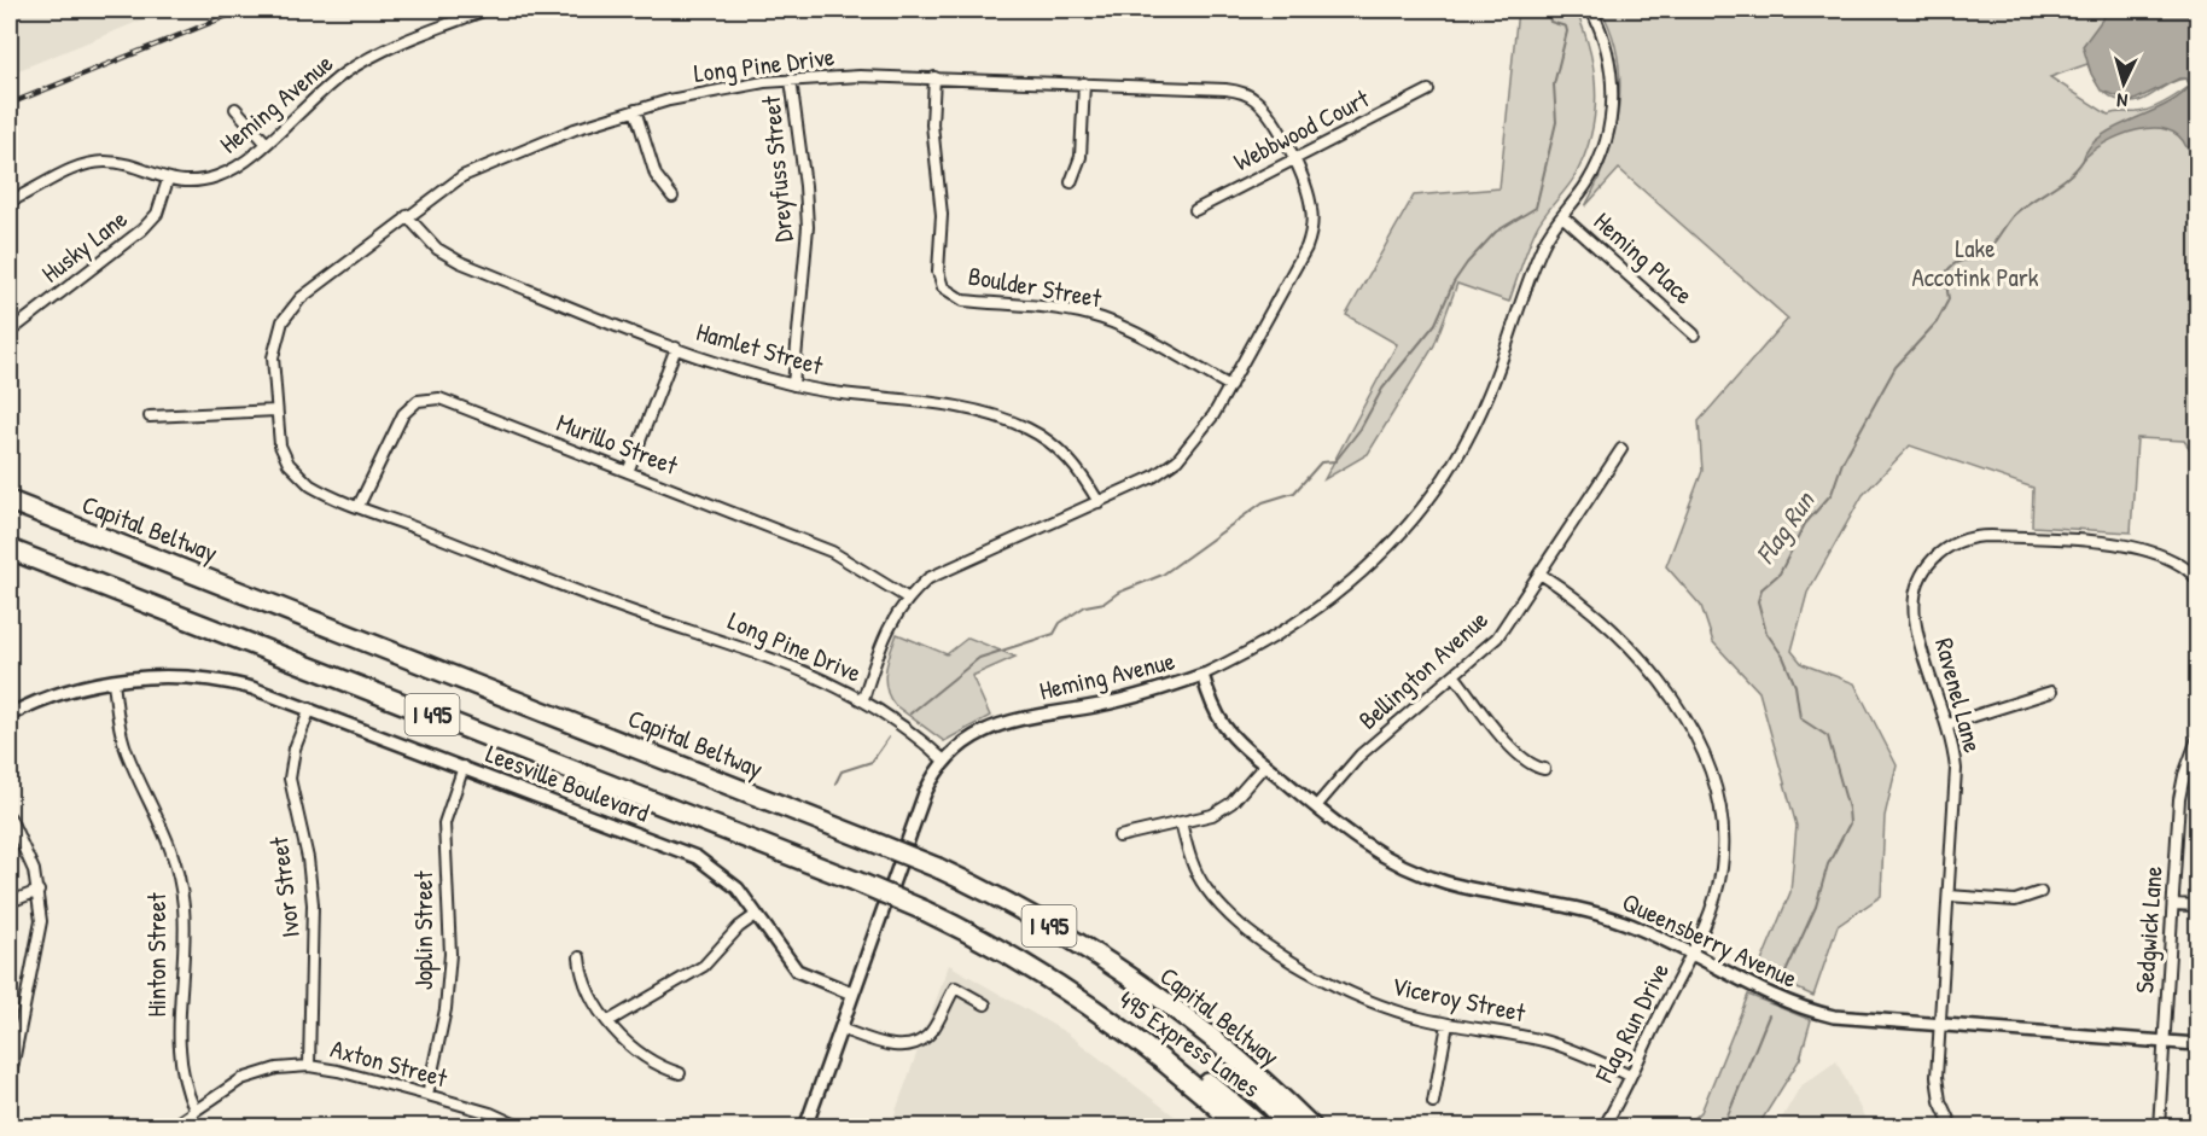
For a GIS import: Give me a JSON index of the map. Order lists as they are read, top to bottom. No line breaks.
{"streets":{"highway":["Capital Beltway","I 495","495 Express Lanes"],"street":["Long Pine Drive","Heming Avenue","Webbwood Court","Dreyfuss Street","Husky Lane","Heming Place","Boulder Street","Hamlet Street","Murillo Street","Bellington Avenue","Ravenel Lane","Leesville Boulevard","Ivor Street","Sedgwick Lane","Joplin Street","Queensberry Avenue","Hinton Street","Viceroy Street","Flag Run Drive","Axton Street"]},"crossings":[["Long Pine Drive","Heming Avenue"],["Long Pine Drive","Webbwood Court"],["Long Pine Drive","Dreyfuss Street"],["Long Pine Drive","Boulder Street"],["Long Pine Drive","Hamlet Street"],["Long Pine Drive","Murillo Street"],["Heming Avenue","Husky Lane"],["Heming Avenue","Heming Place"],["Heming Avenue","Leesville Boulevard"],["Heming Avenue","Queensberry Avenue"],["Dreyfuss Street","Hamlet Street"],["Capital Beltway","495 Express Lanes"],["Bellington Avenue","Queensberry Avenue"],["Bellington Avenue","Flag Run Drive"],["Ravenel Lane","Queensberry Avenue"],["I 495","495 Express Lanes"],["Leesville Boulevard","Ivor Street"],["Leesville Boulevard","Joplin Street"],["Leesville Boulevard","Hinton Street"],["Ivor Street","Axton Street"],["Sedgwick Lane","Queensberry Avenue"],["Joplin Street","Axton Street"],["Queensberry Avenue","Flag Run Drive"],["Hinton Street","Axton Street"],["Viceroy Street","Flag Run Drive"]],"water":["Flag Run"],"parks":["Lake Accotink Park"],"north":"bottom"}
